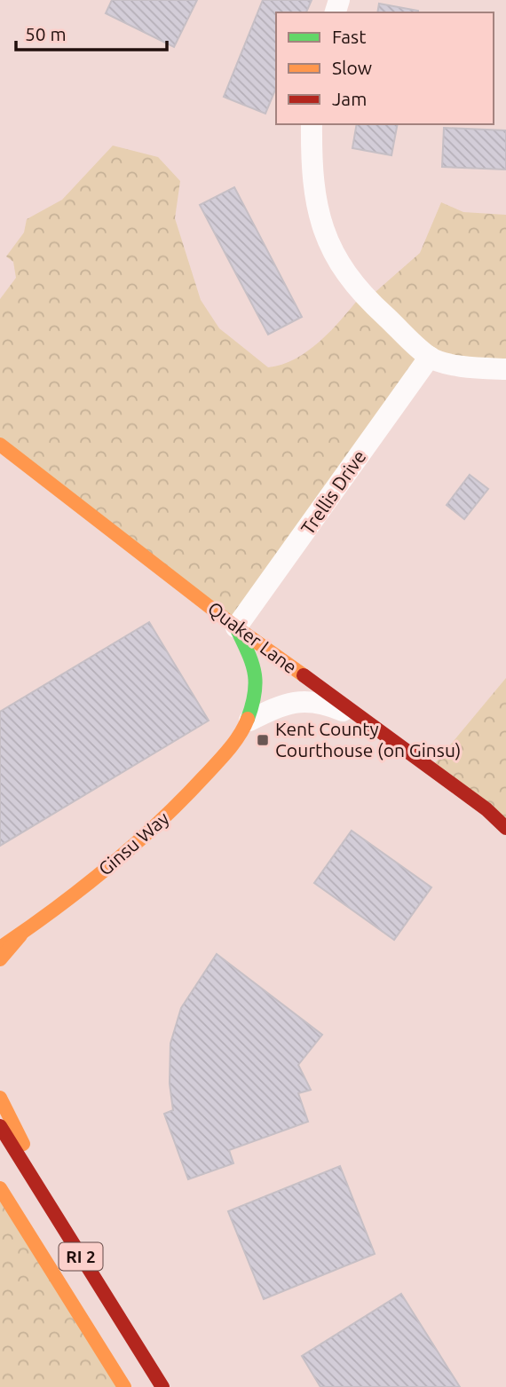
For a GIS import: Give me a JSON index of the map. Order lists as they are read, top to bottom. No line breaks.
{"streets":{"street":["Trellis Drive","Quaker Lane","Ginsu Way","RI 2"]},"crossings":[["Trellis Drive","Quaker Lane"],["Trellis Drive","Ginsu Way"],["Quaker Lane","Ginsu Way"]],"places":{"transit":["Kent County Courthouse (on Ginsu)"]},"legend":["Fast","Slow","Jam"],"scale_bar":"50 m"}
